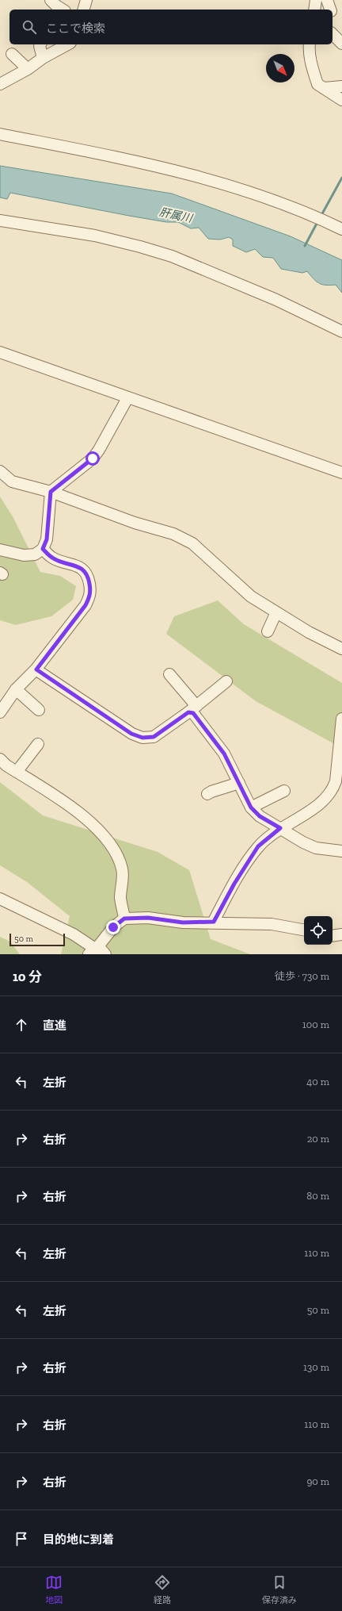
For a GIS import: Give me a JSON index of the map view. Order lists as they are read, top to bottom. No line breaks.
{"water":["肝属川"],"scale_bar":"50 m","north":"bottom right","page":{"search":"ここで検索","scale":"50 m","heading":["10 分","徒歩 · 730 m"],"list":[["直進","100 m"],["左折","40 m"],["右折","20 m"],["右折","80 m"],["左折","110 m"],["左折","50 m"],["右折","130 m"],["右折","110 m"],["右折","90 m"],"目的地に到着"],"nav":["地図","経路","保存済み"]}}
